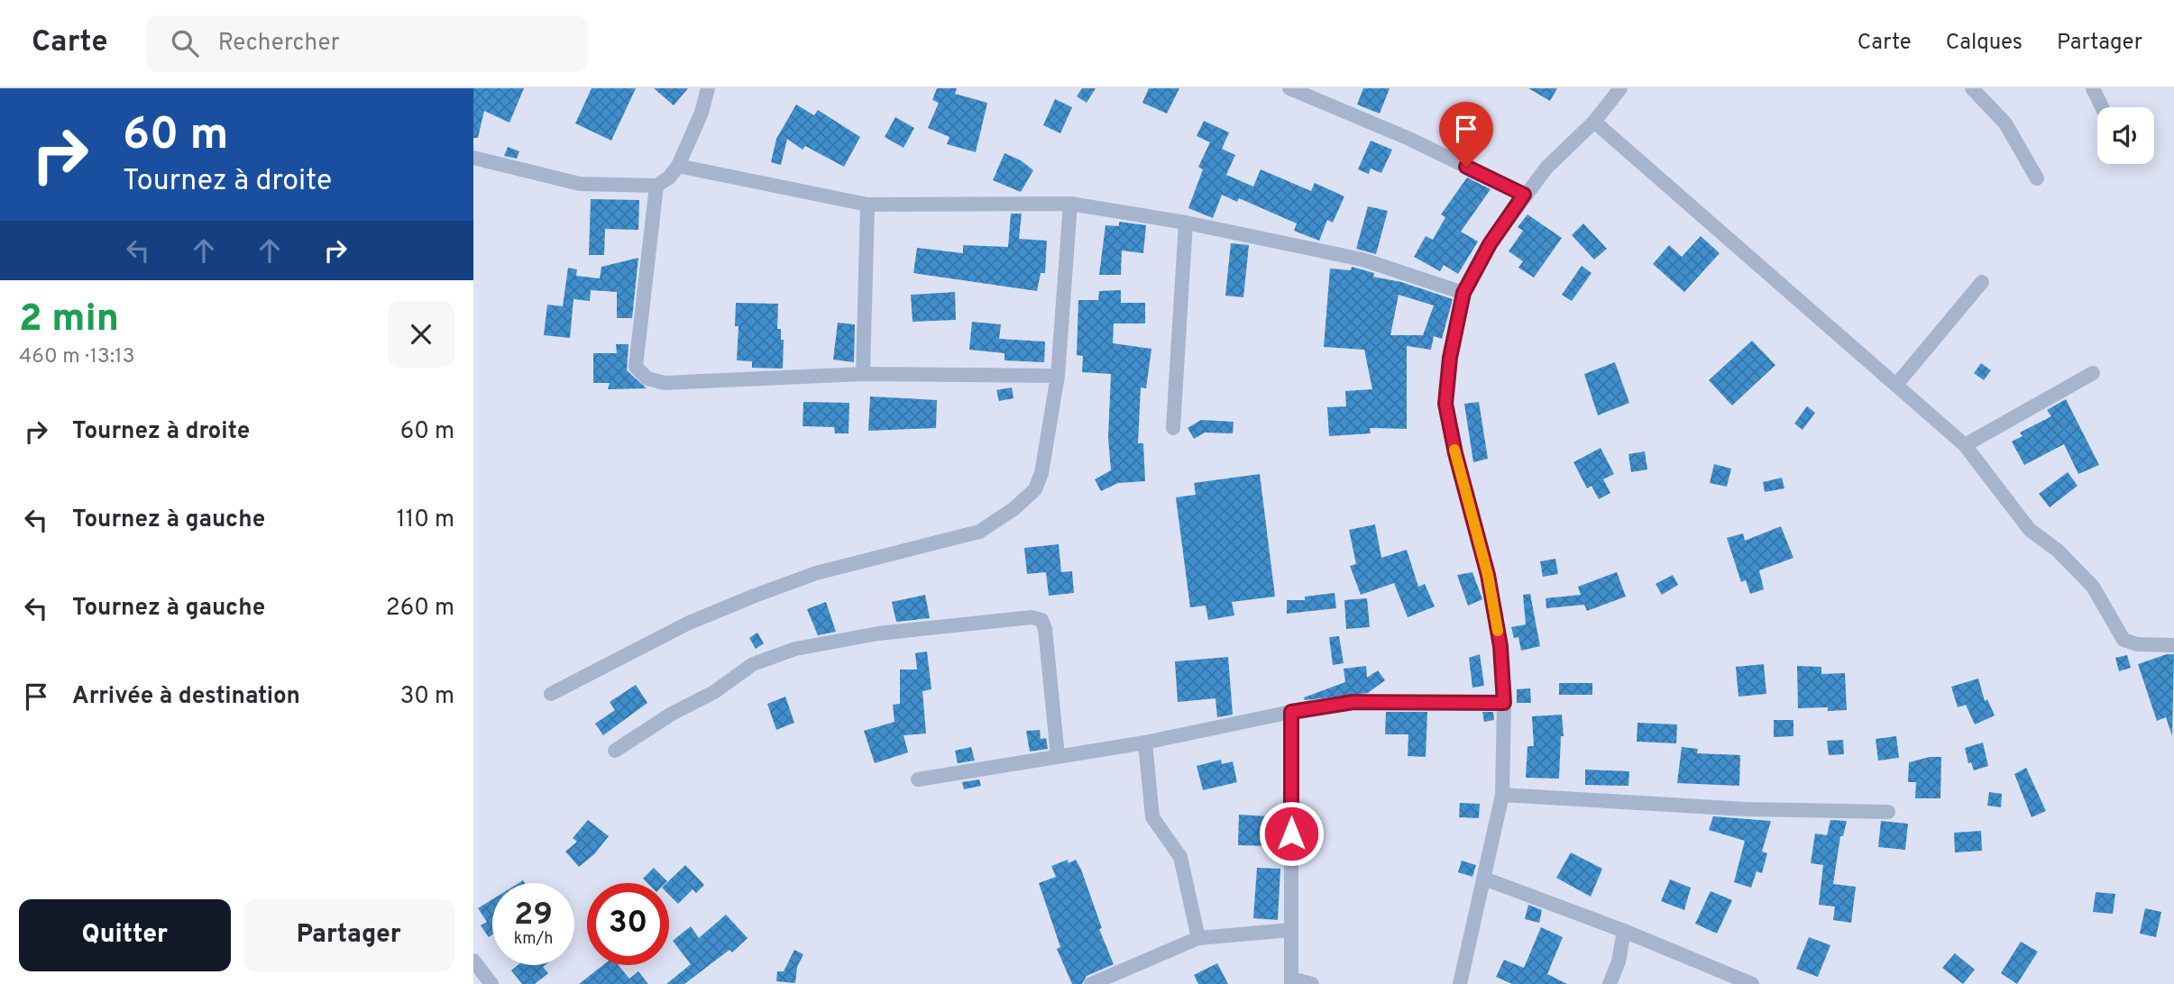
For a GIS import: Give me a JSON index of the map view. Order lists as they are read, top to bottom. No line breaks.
{"page":{"header":"Carte","search":"Rechercher","nav":["Carte","Calques","Partager"],"turn":["60 m","Tournez à droite"],"heading":["2 min","460 m · 13:13"],"list":[{"name":"Tournez à droite","value":"60 m"},{"name":"Tournez à gauche","value":"110 m"},{"name":"Tournez à gauche","value":"260 m"},{"name":"Arrivée à destination","value":"30 m"}],"speed":"29 km/h","limit":"30","buttons":["Quitter","Partager"]}}
